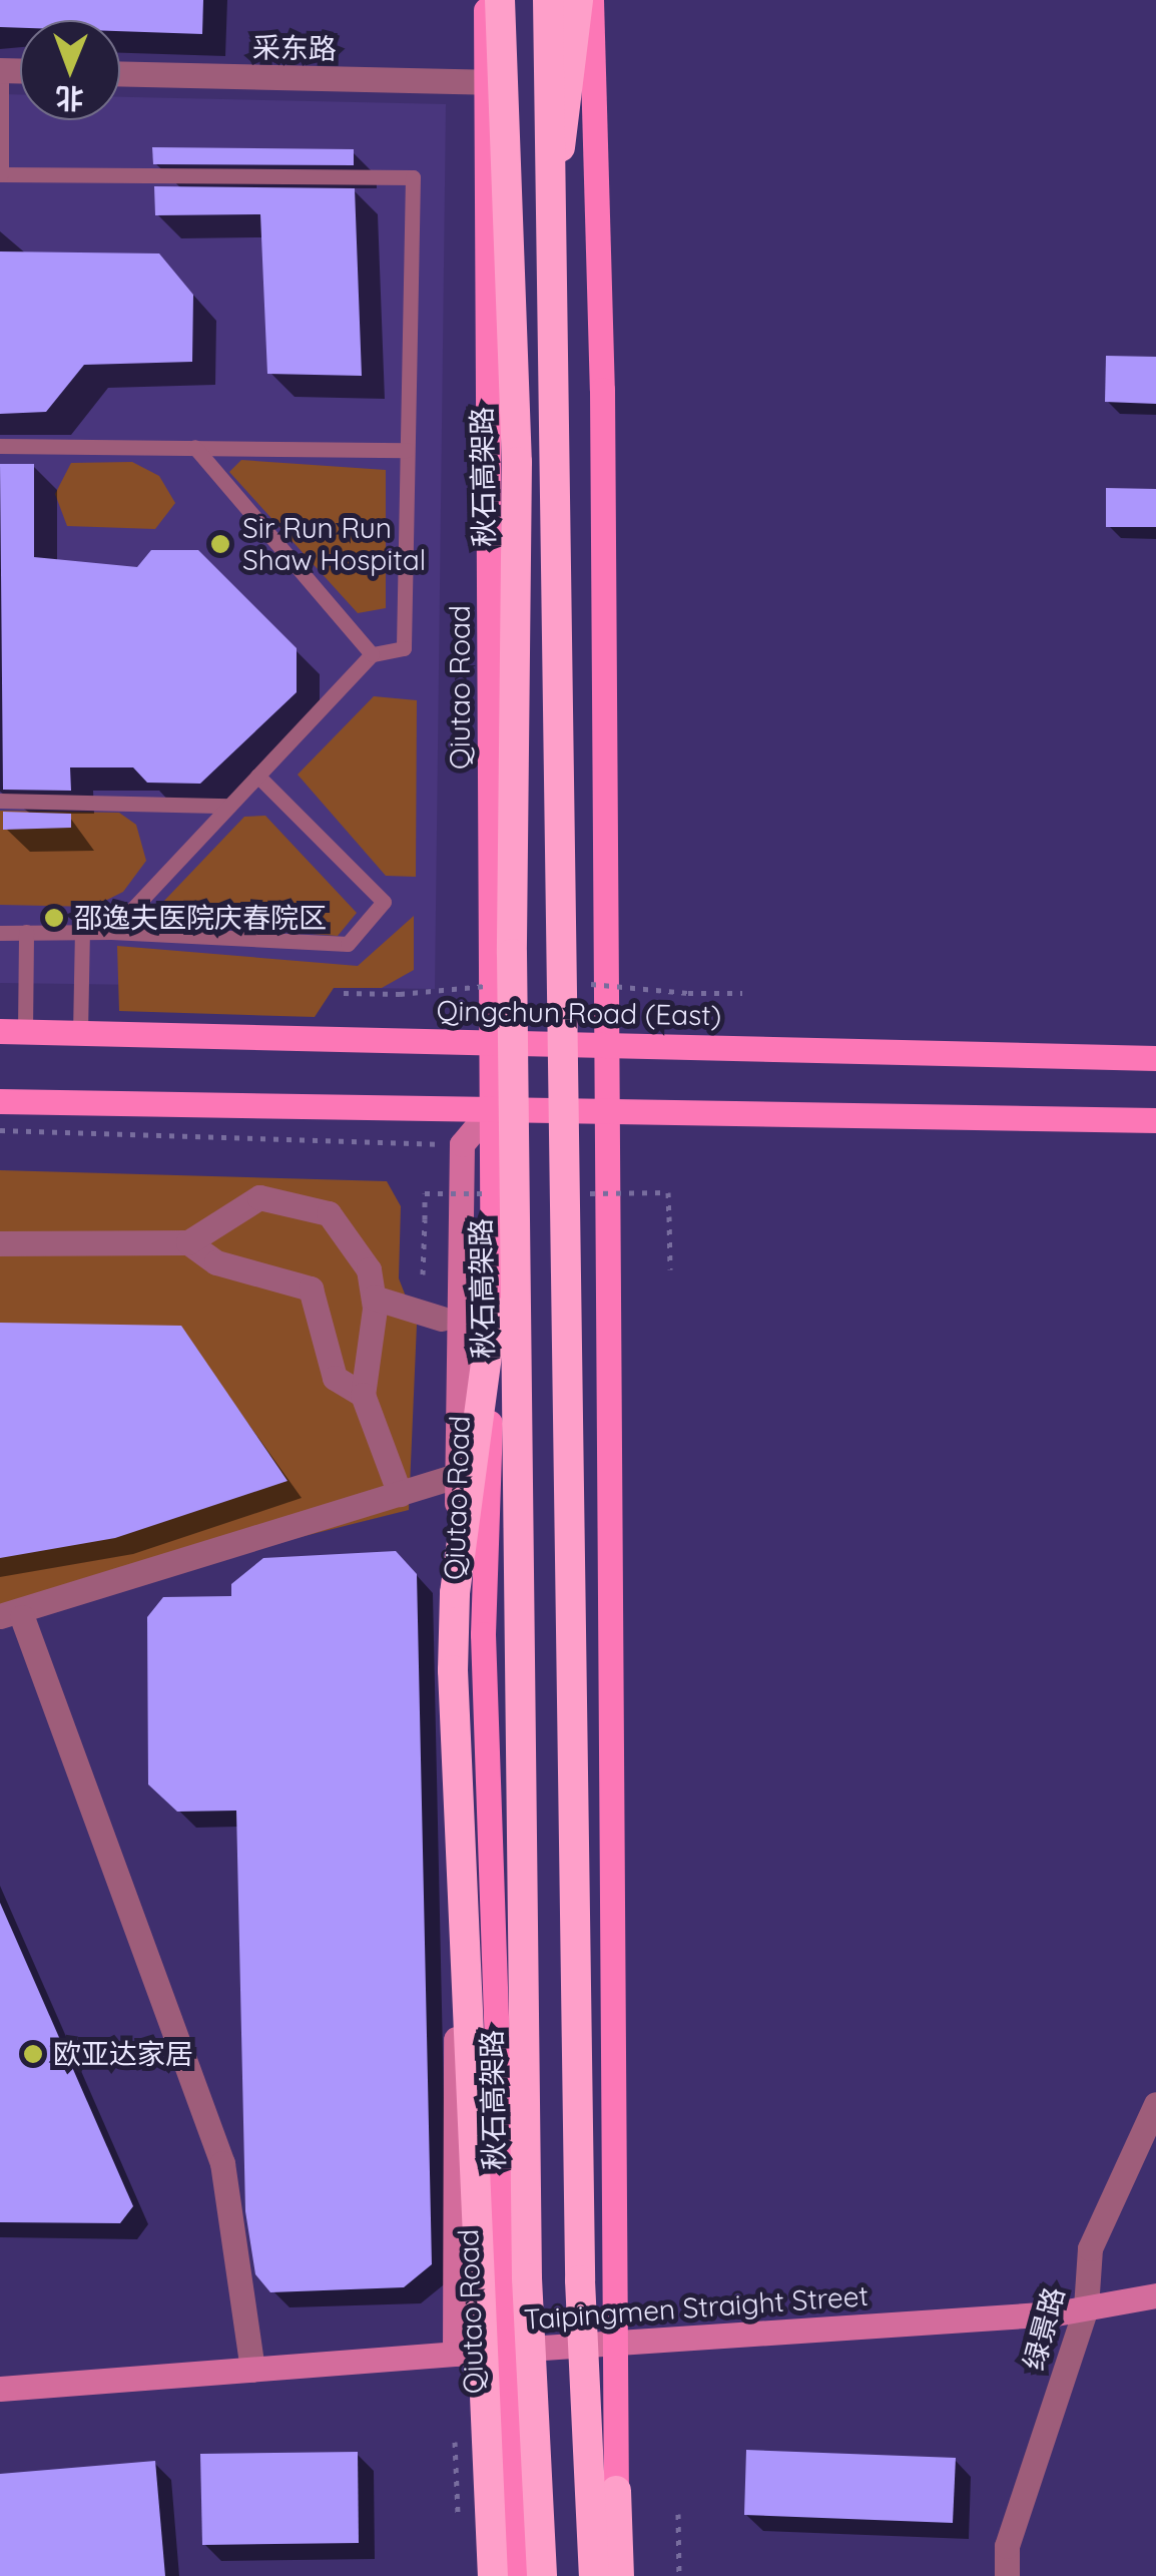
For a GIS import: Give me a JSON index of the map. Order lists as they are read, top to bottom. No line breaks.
{"streets":{"highway":["秋石高架路"],"main road":["Qiutao Road","Qingchun Road (East)","Taipingmen Straight Street"],"street":["采东路","绿景路"]},"crossings":[["采东路","Qiutao Road"],["Qiutao Road","Qingchun Road (East)"],["Qiutao Road","Taipingmen Straight Street"],["Taipingmen Straight Street","绿景路"]],"places":["Sir Run Run Shaw Hospital","邵逸夫医院庆春院区","欧亚达家居"],"north":"bottom"}
